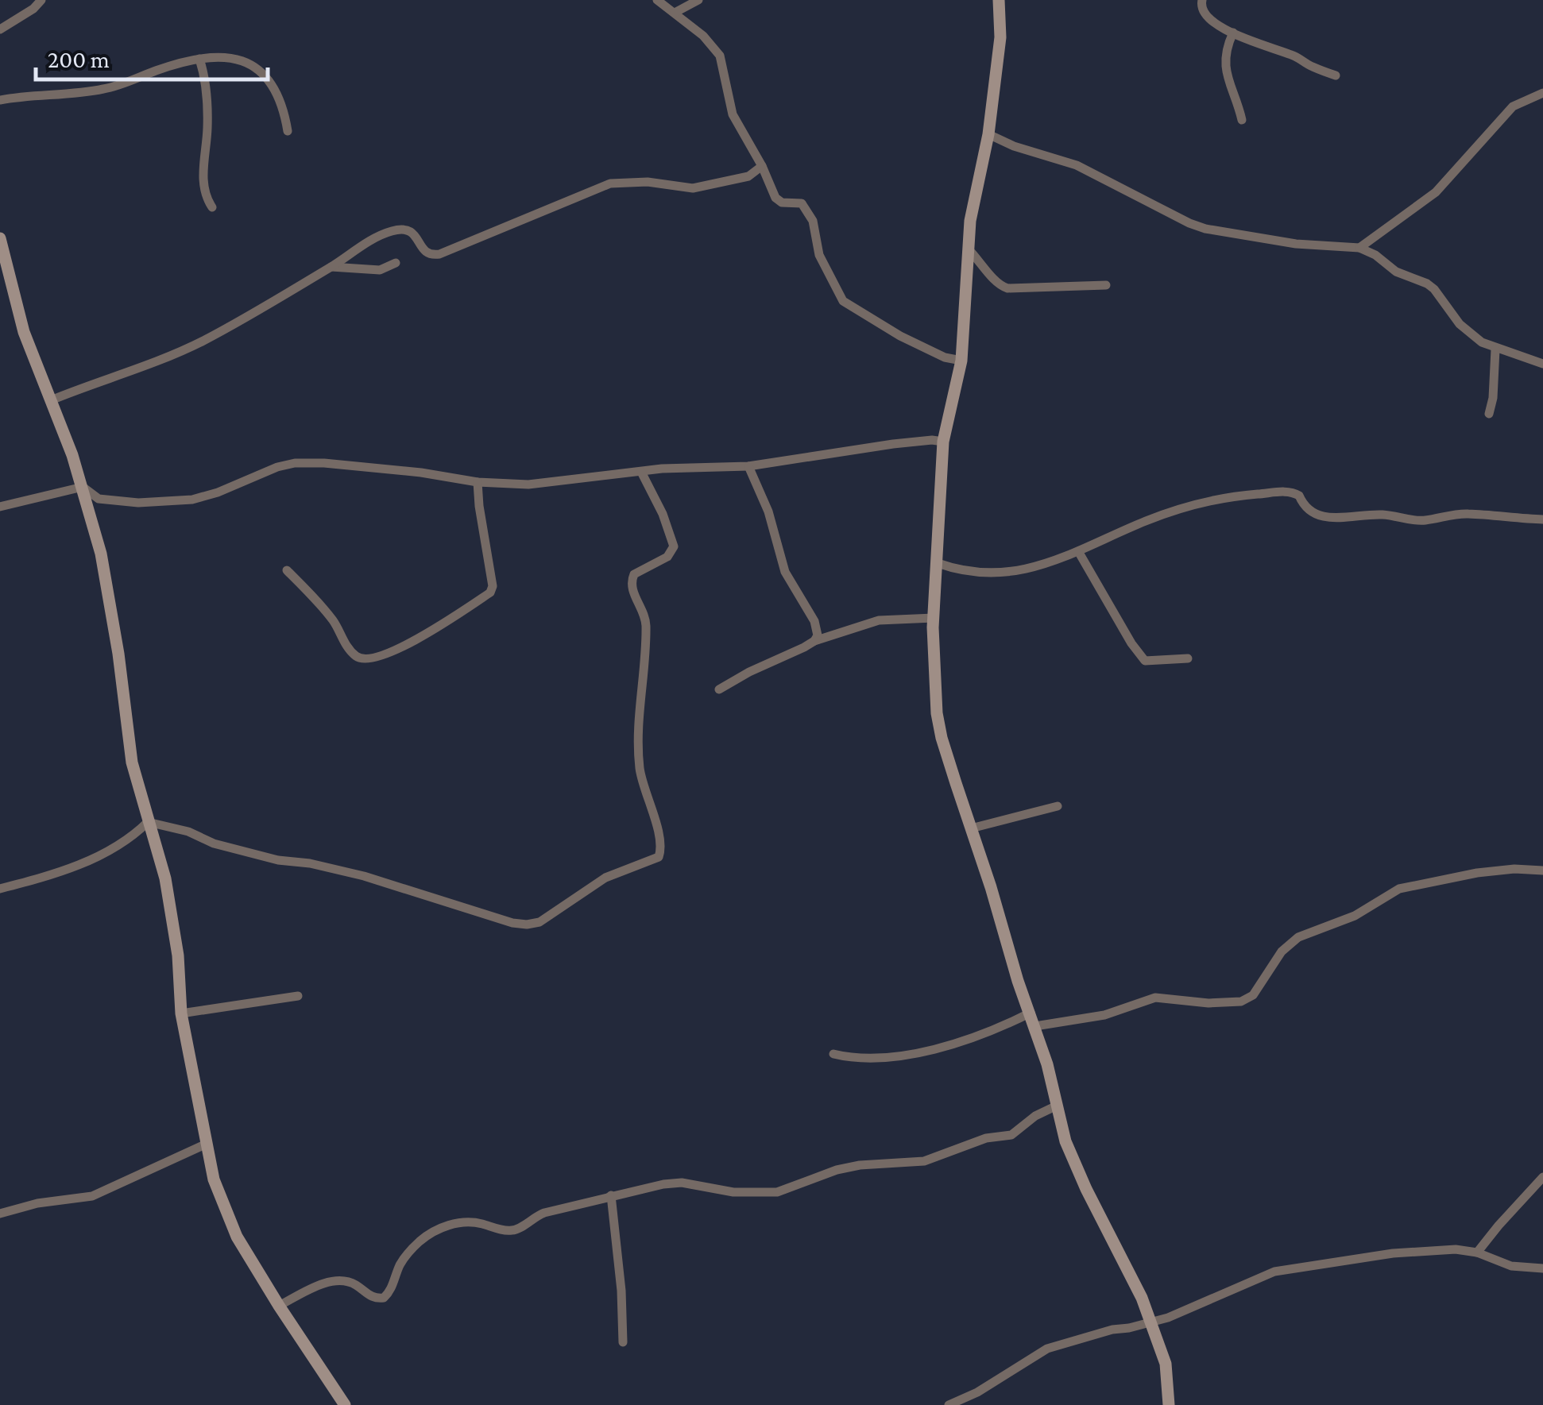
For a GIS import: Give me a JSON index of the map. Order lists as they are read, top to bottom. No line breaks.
{"scale_bar":"200 m"}
